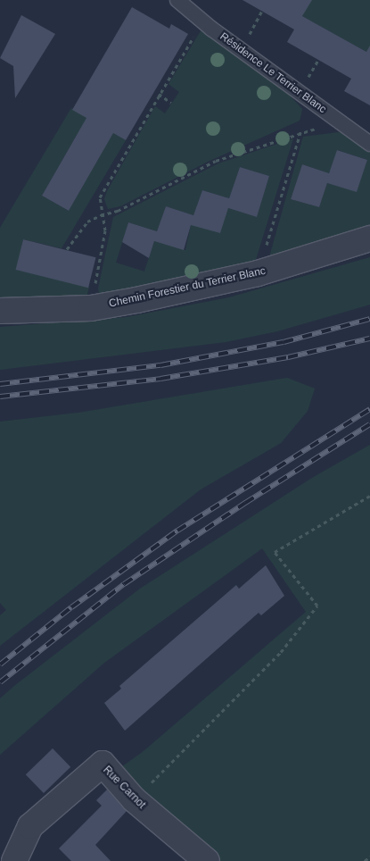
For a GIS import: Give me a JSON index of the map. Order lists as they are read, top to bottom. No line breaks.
{"streets":{"street":["Chemin Forestier du Terrier Blanc","Rue Carnot"],"lane":["Résidence Le Terrier Blanc"]}}
